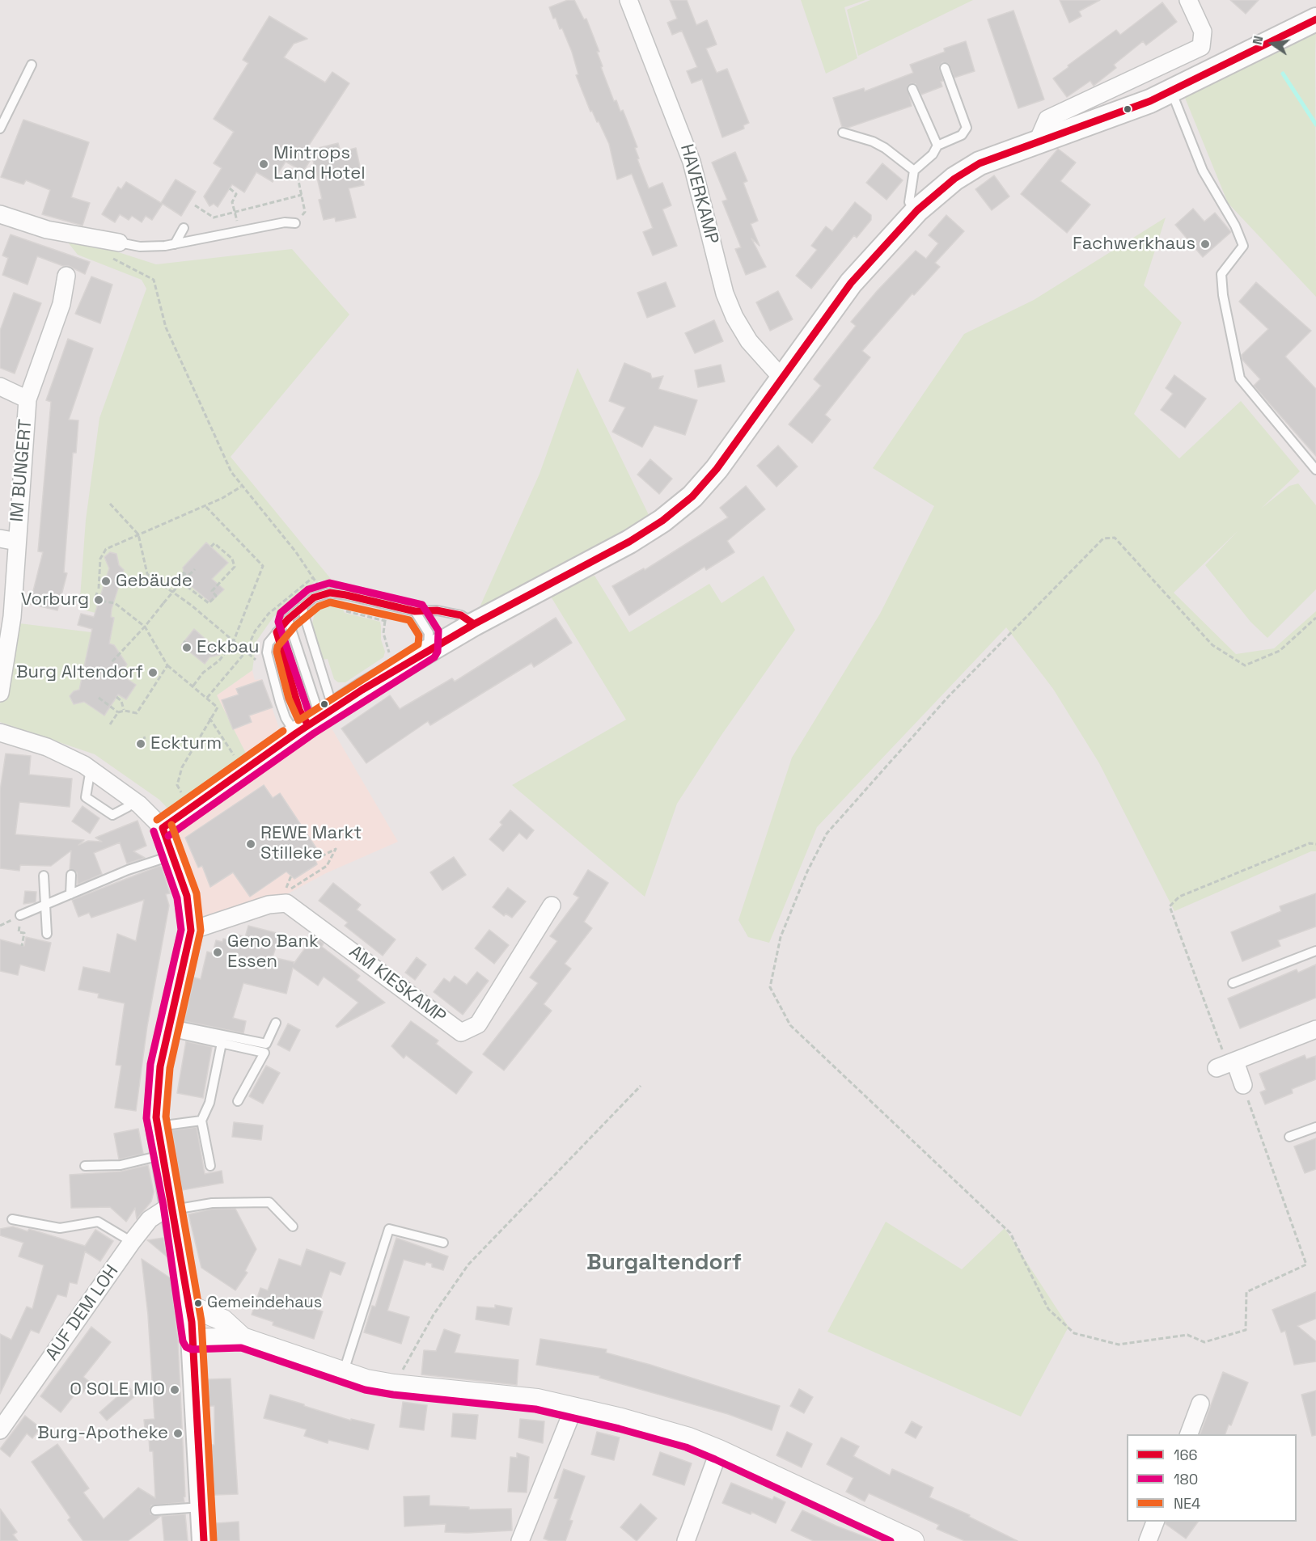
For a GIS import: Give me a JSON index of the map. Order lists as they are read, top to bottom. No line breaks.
{"streets":{"street":["HAVERKAMP","IM BUNGERT","AM KIESKAMP","AUF DEM LOH"]},"districts":["Burgaltendorf"],"places":["Mintrops Land Hotel","Fachwerkhaus","Gebäude","Vorburg","Eckbau","Burg Altendorf","Eckturm","REWE Markt Stilleke","Geno Bank Essen","Gemeindehaus","O SOLE MIO","Burg-Apotheke"],"lines":["transit line 166","transit line 180","transit line NE4"],"legend":["166","180","NE4"],"north":"left"}
